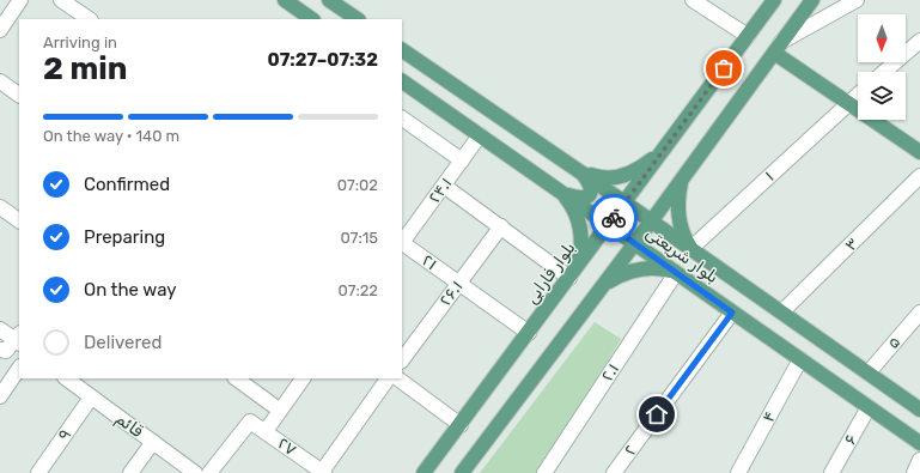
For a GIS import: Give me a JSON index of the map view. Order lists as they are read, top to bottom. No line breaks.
{"streets":{"main road":["بلوار شریعتی","بلوار فارابی"],"street":["۱","۲۴.۱","۳","۲۱","۲۶.۱","۵","۲.۱","۴","قائم","۹","۶","۲۷","۲"]},"crossings":[["۱","بلوار شریعتی"],["۲۴.۱","بلوار شریعتی"],["۳","بلوار شریعتی"],["بلوار شریعتی","بلوار فارابی"],["بلوار شریعتی","۵"],["بلوار شریعتی","۲.۱"],["بلوار شریعتی","۴"],["بلوار شریعتی","۶"],["بلوار شریعتی","۲"],["۲۱","بلوار فارابی"],["۲۱","۲۶.۱"],["قائم","۹"]],"north":"bottom","page":{"heading":["2 min","Arriving in","07:27–07:32"],"bar":"On the way · 140 m","list":[["Confirmed","07:02"],["Preparing","07:15"],["On the way","07:22"],"Delivered"]}}
